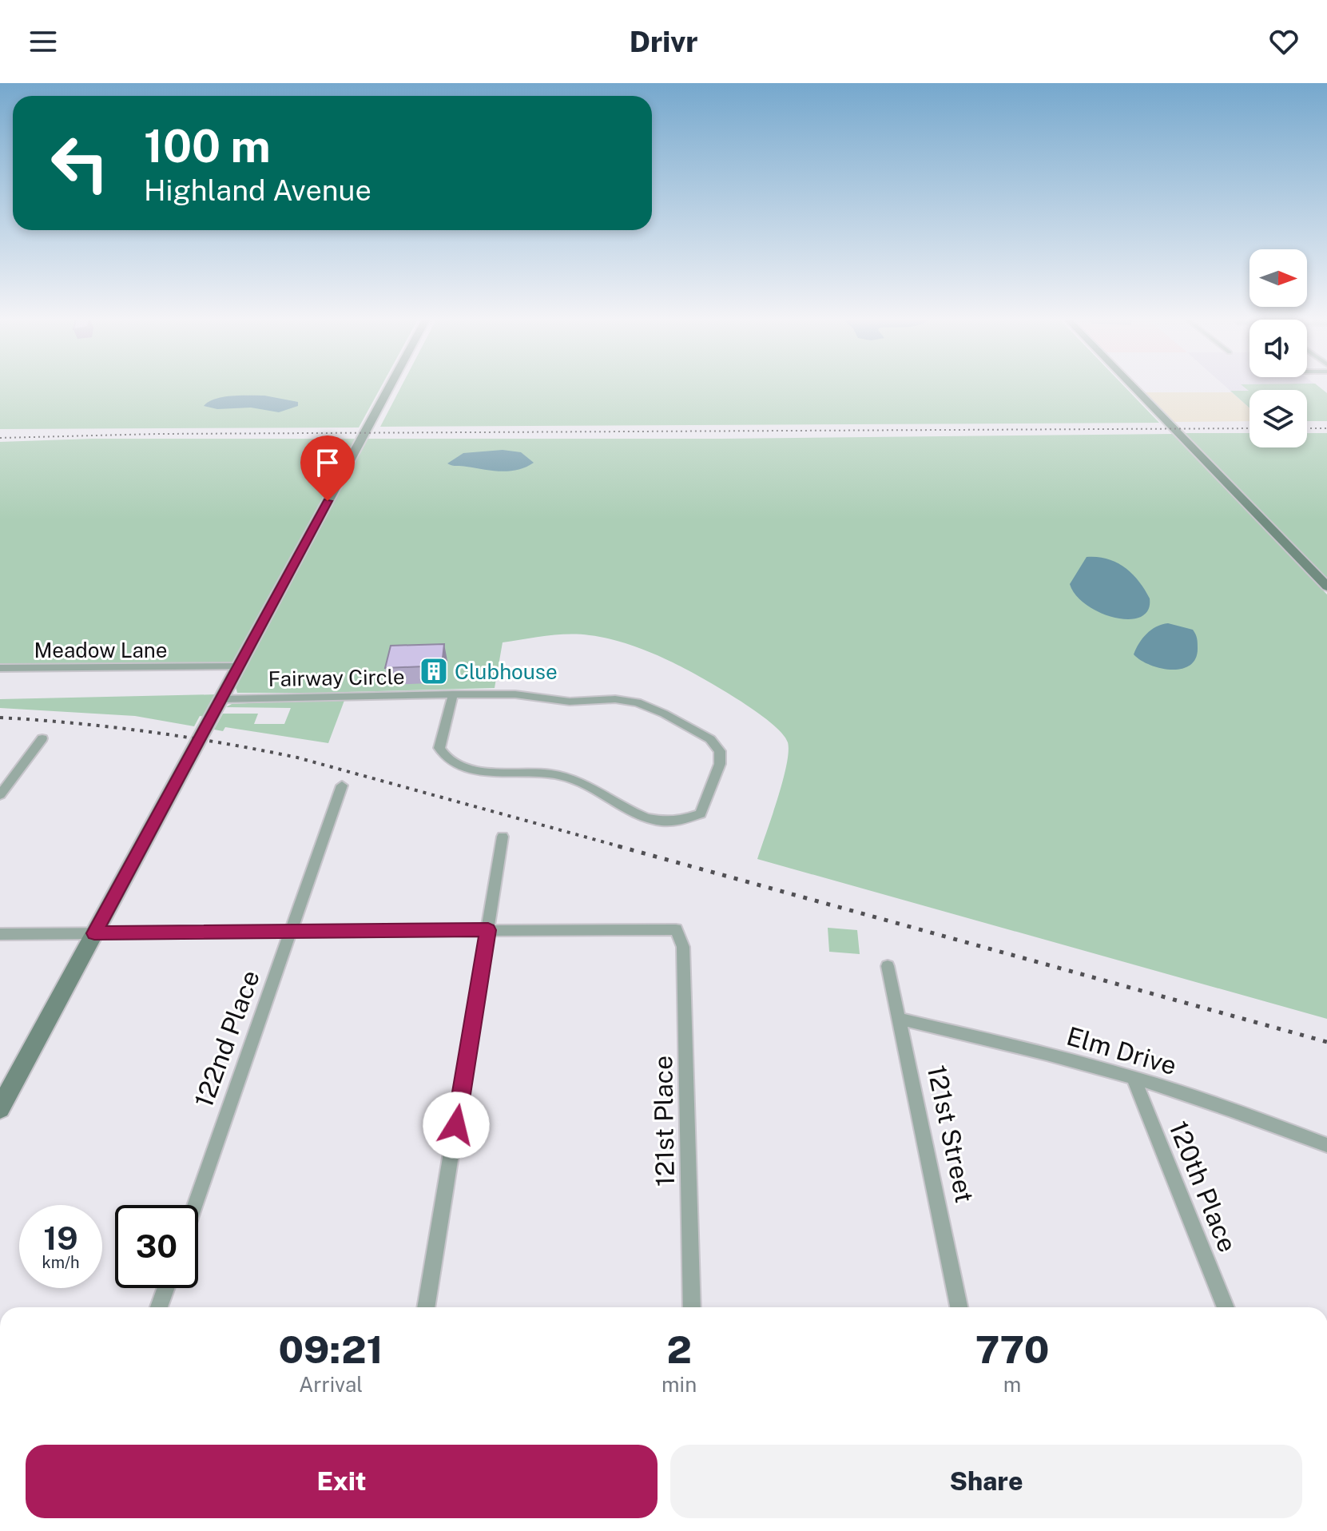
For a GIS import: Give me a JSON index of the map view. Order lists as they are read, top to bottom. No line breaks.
{"streets":{"street":["Meadow Lane","Fairway Circle","122nd Place","Elm Drive","121st Place","121st Street","120th Place"]},"crossings":[["Elm Drive","121st Street"],["Elm Drive","120th Place"]],"places":{"building":["Clubhouse"]},"north":"right","page":{"header":"Drivr","turn":["100 m","Highland Avenue"],"speed":"19 km/h","limit":"30","eta":["09:21","Arrival","2","min","770","m"],"buttons":["Exit","Share"]}}
